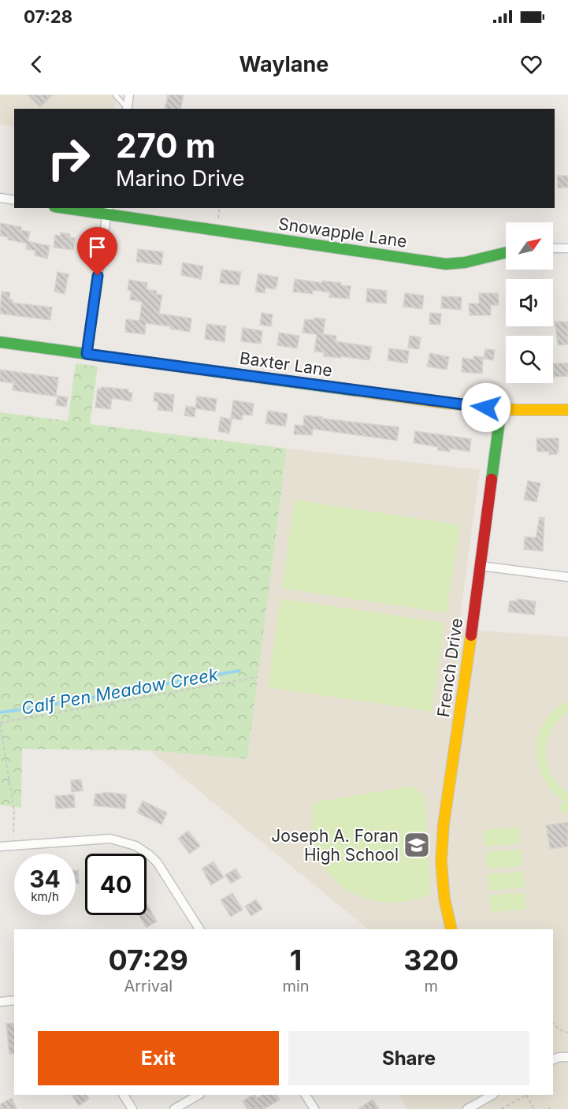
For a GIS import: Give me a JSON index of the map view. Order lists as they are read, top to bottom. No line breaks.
{"streets":{"street":["Snowapple Lane","Baxter Lane","French Drive"]},"crossings":[["Baxter Lane","French Drive"]],"water":["Calf Pen Meadow Creek"],"places":{"school or university":["Joseph A. Foran High School"]},"north":"top right","page":{"status":"07:28","header":"Waylane","turn":["270 m","Marino Drive"],"speed":"34 km/h","limit":"40","eta":["07:29","Arrival","1","min","320","m"],"buttons":["Exit","Share"]}}
